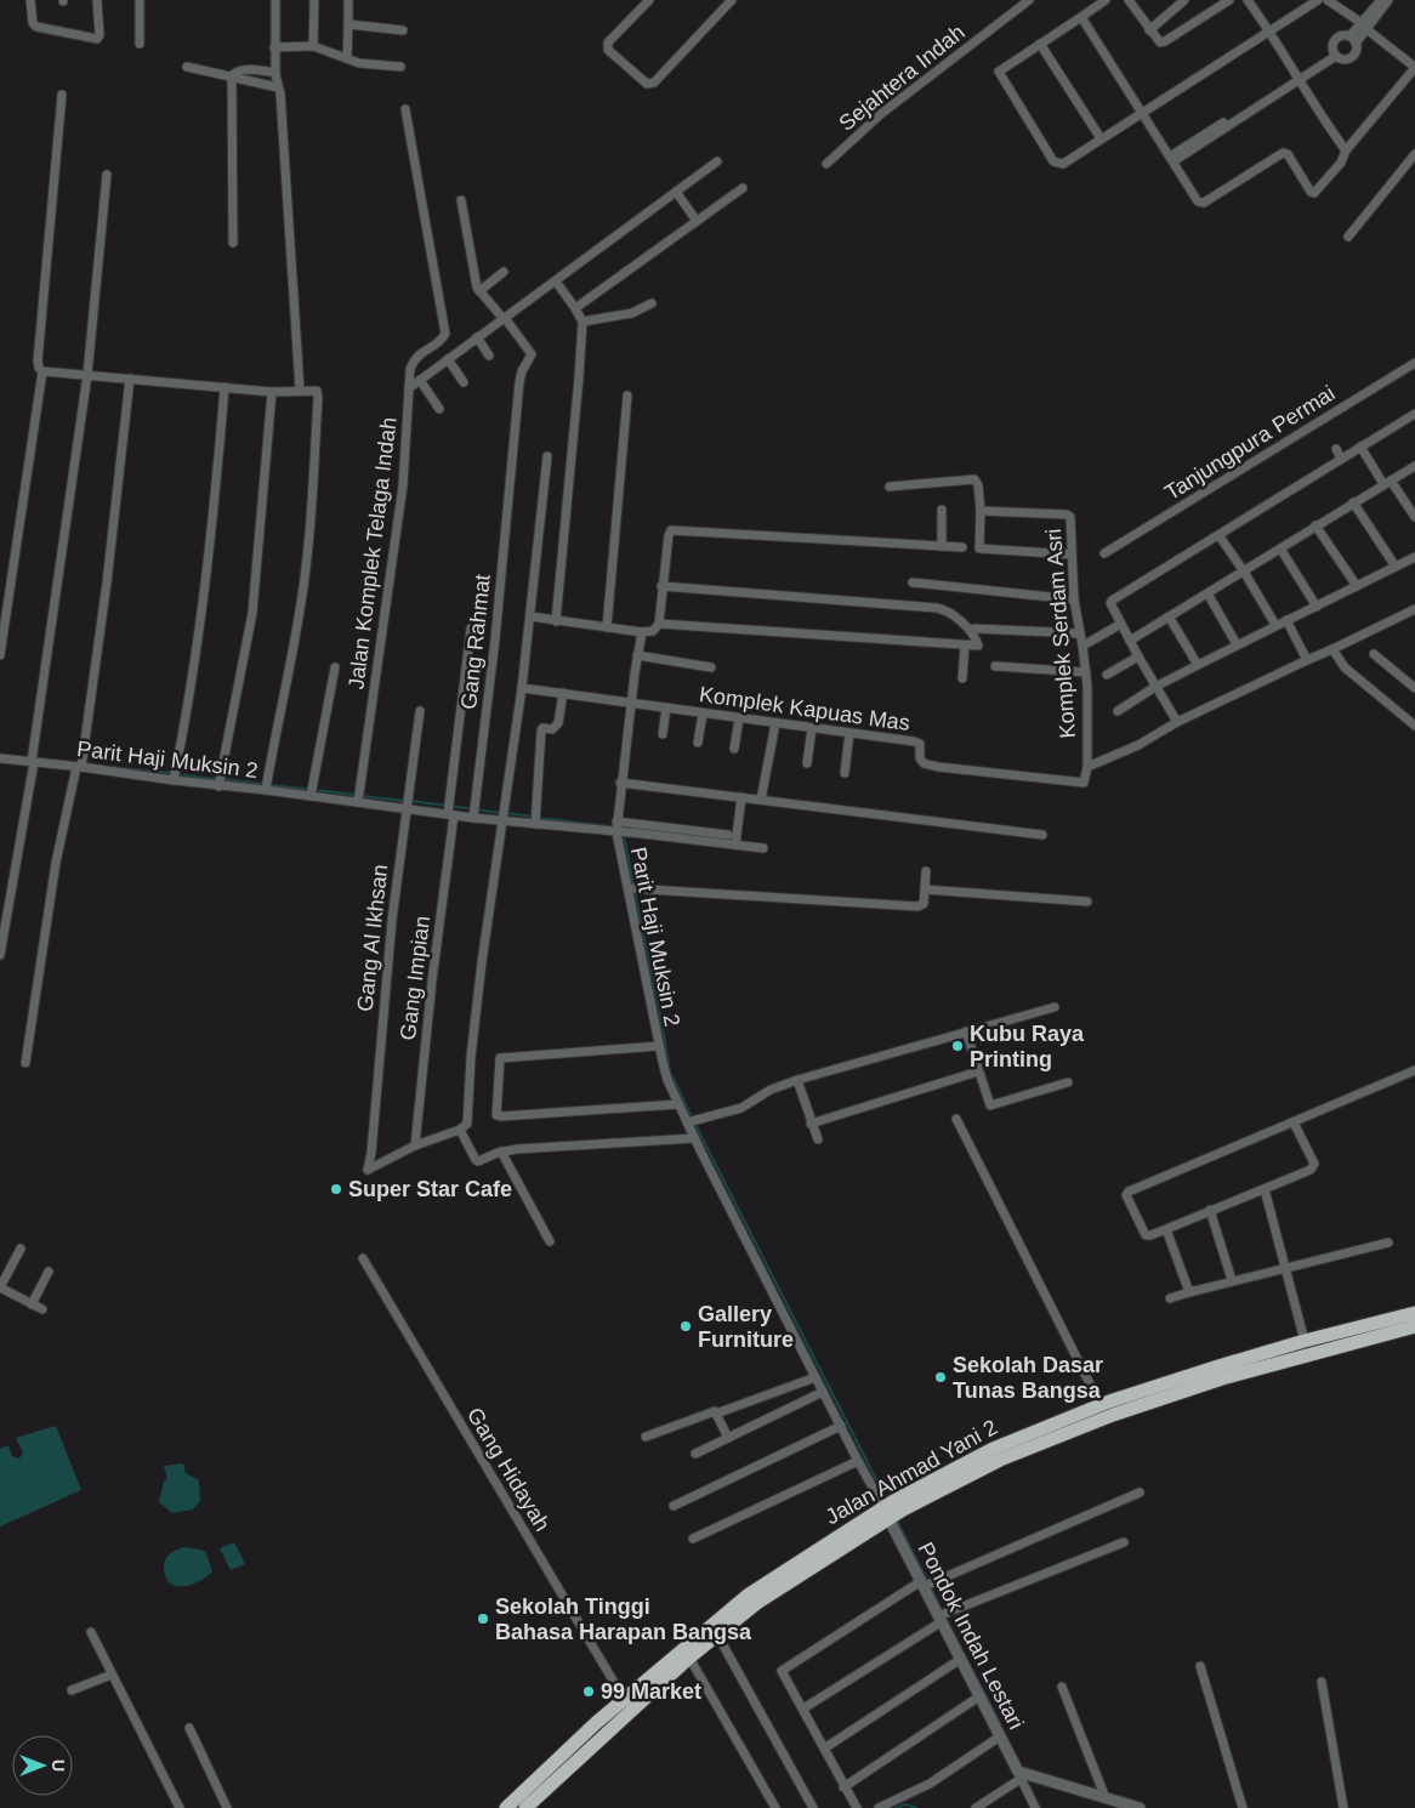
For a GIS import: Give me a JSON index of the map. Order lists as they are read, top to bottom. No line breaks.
{"streets":{"highway":["Jalan Ahmad Yani 2"],"street":["Sejahtera Indah","Tanjungpura Permai","Jalan Komplek Telaga Indah","Komplek Serdam Asri","Gang Rahmat","Komplek Kapuas Mas","Parit Haji Muksin 2","Gang Al Ikhsan","Gang Impian","Gang Hidayah","Pondok Indah Lestari"]},"crossings":[["Jalan Komplek Telaga Indah","Parit Haji Muksin 2"],["Komplek Serdam Asri","Komplek Kapuas Mas"],["Gang Rahmat","Parit Haji Muksin 2"],["Parit Haji Muksin 2","Gang Al Ikhsan"],["Parit Haji Muksin 2","Gang Impian"],["Parit Haji Muksin 2","Jalan Ahmad Yani 2"],["Parit Haji Muksin 2","Pondok Indah Lestari"],["Gang Al Ikhsan","Gang Impian"],["Gang Hidayah","Jalan Ahmad Yani 2"],["Jalan Ahmad Yani 2","Pondok Indah Lestari"]],"places":["Kubu Raya Printing","Super Star Cafe","Gallery Furniture","Sekolah Dasar Tunas Bangsa","Sekolah Tinggi Bahasa Harapan Bangsa","99 Market"],"north":"right"}
